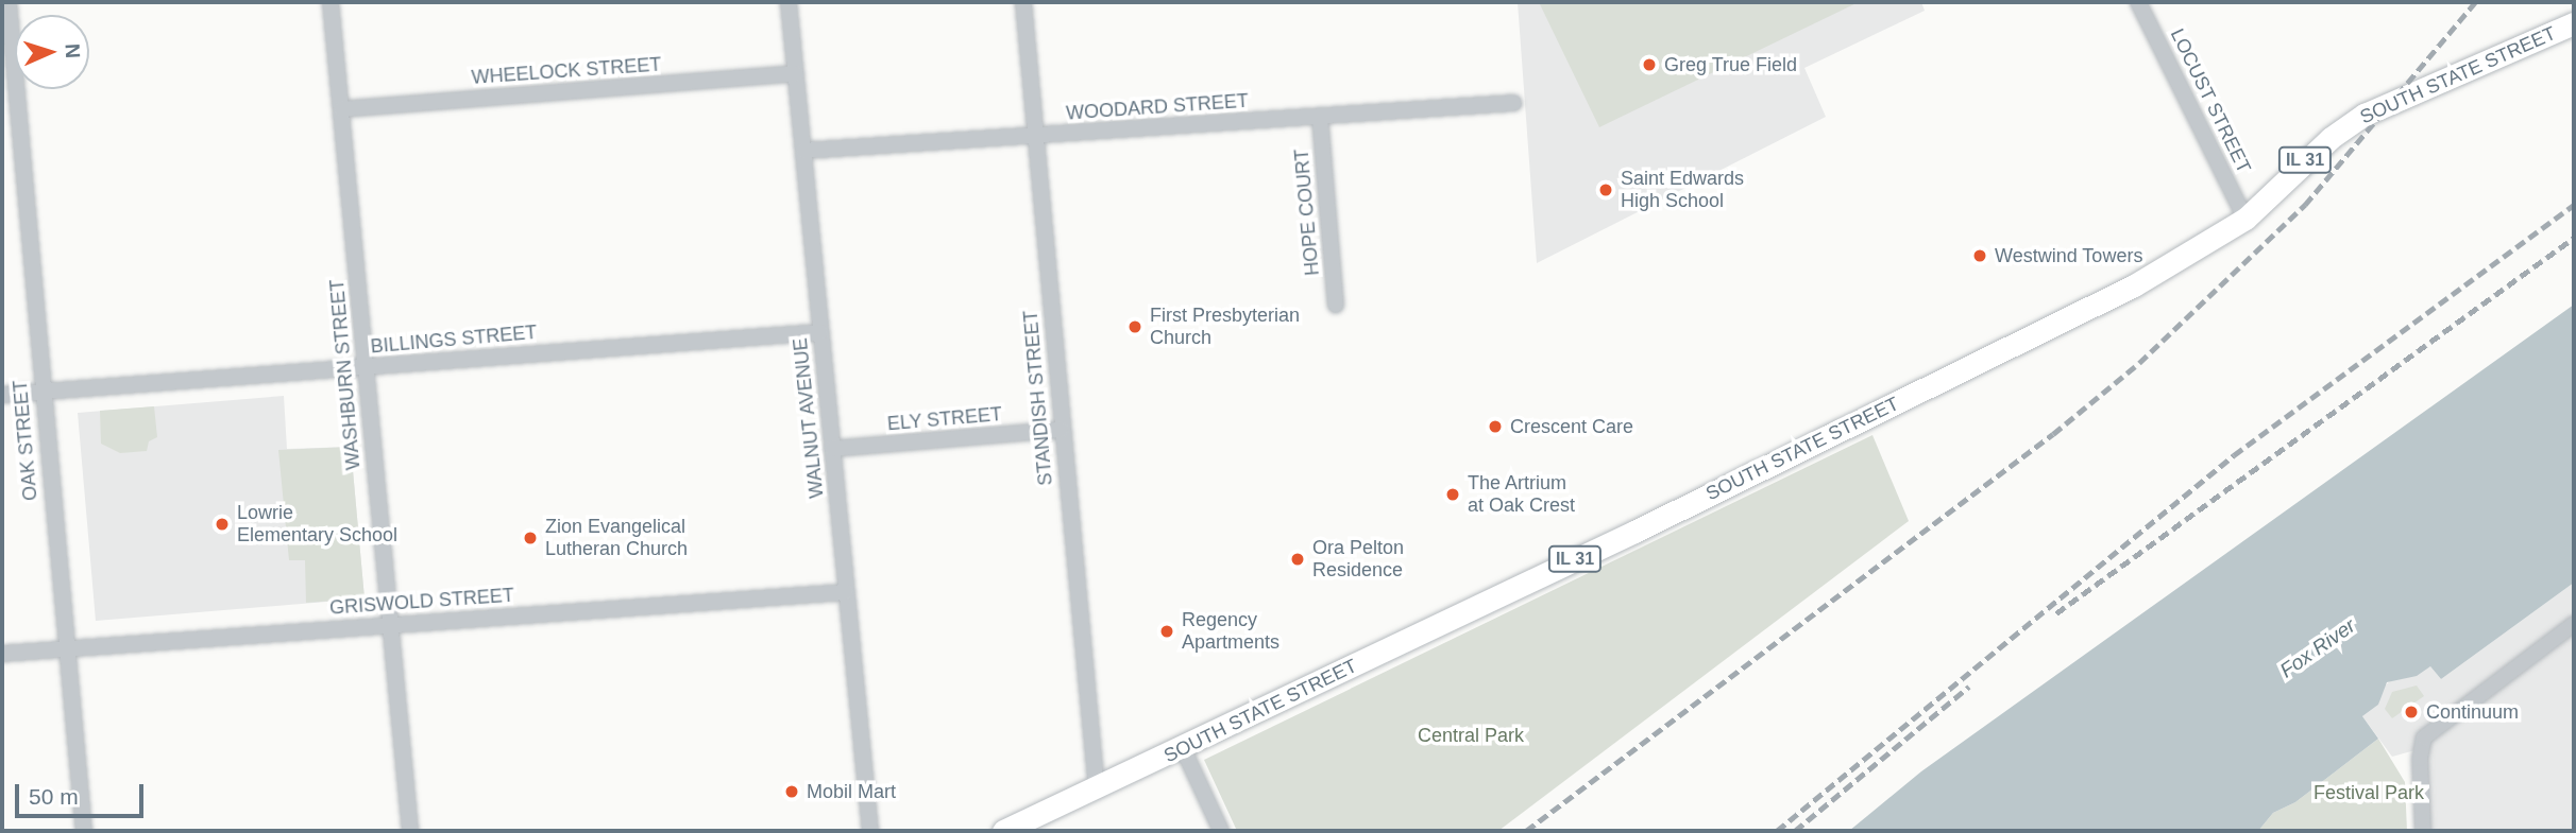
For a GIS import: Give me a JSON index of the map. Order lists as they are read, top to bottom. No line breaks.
{"streets":{"main road":["SOUTH STATE STREET","IL 31"],"street":["WHEELOCK STREET","LOCUST STREET","WOODARD STREET","HOPE COURT","BILLINGS STREET","WASHBURN STREET","STANDISH STREET","WALNUT AVENUE","ELY STREET","OAK STREET","GRISWOLD STREET"]},"crossings":[["WHEELOCK STREET","WASHBURN STREET"],["WHEELOCK STREET","WALNUT AVENUE"],["SOUTH STATE STREET","LOCUST STREET"],["SOUTH STATE STREET","STANDISH STREET"],["WOODARD STREET","HOPE COURT"],["WOODARD STREET","STANDISH STREET"],["WOODARD STREET","WALNUT AVENUE"],["BILLINGS STREET","WASHBURN STREET"],["BILLINGS STREET","WALNUT AVENUE"],["BILLINGS STREET","OAK STREET"],["WASHBURN STREET","GRISWOLD STREET"],["STANDISH STREET","ELY STREET"],["WALNUT AVENUE","ELY STREET"],["WALNUT AVENUE","GRISWOLD STREET"],["OAK STREET","GRISWOLD STREET"]],"water":["Fox River"],"parks":["Central Park","Festival Park"],"places":["Greg True Field","Saint Edwards High School","Westwind Towers","First Presbyterian Church","Crescent Care","The Artrium at Oak Crest","Lowrie Elementary School","Zion Evangelical Lutheran Church","Ora Pelton Residence","Regency Apartments","Continuum","Mobil Mart"],"scale_bar":"50 m","north":"right"}
